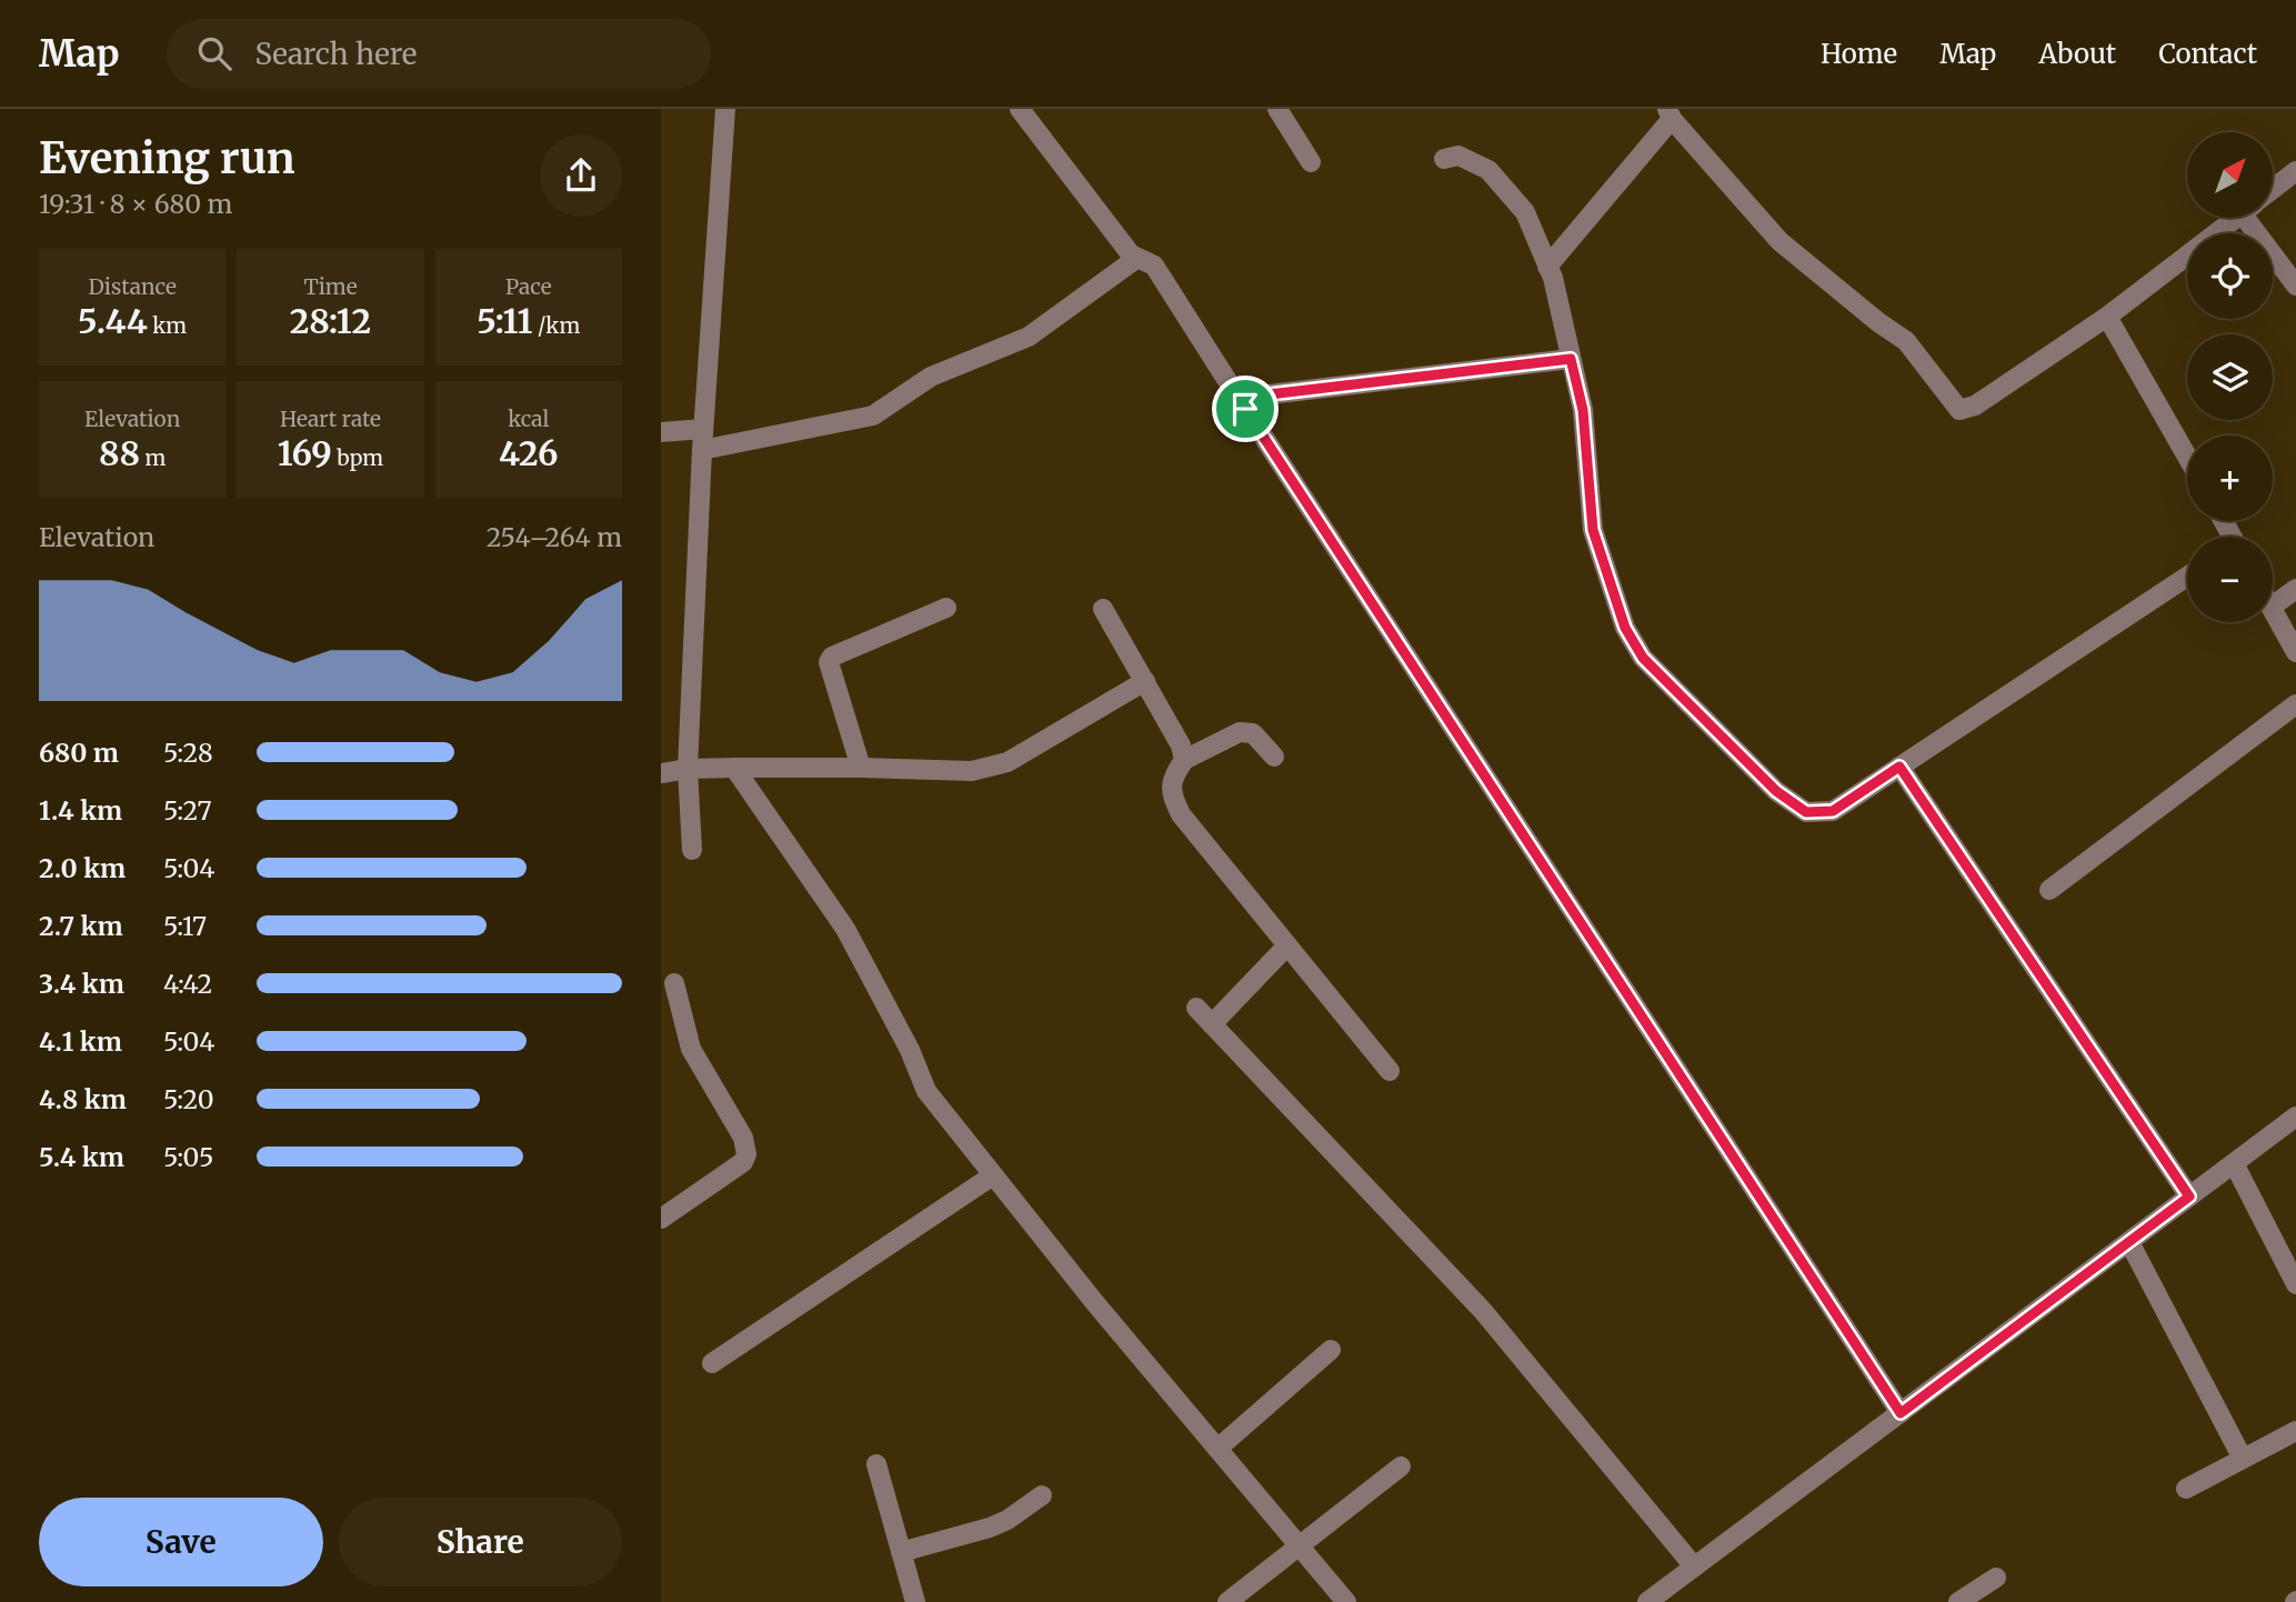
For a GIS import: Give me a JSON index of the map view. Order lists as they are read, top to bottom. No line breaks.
{"north":"top right","page":{"header":"Map","search":"Search here","nav":["Home","Map","About","Contact"],"heading":["Evening run","19:31 · 8 × 680 m"],"map_buttons":["+","−"],"stats":[["Distance","5.44 km"],["Time","28:12"],["Pace","5:11 /km"],["Elevation","88 m"],["Heart rate","169 bpm"],["kcal","426"]],"chart":["Elevation","254–264 m"],"list":[{"name":"680 m","note":"5:28"},{"name":"1.4 km","note":"5:27"},{"name":"2.0 km","note":"5:04"},{"name":"2.7 km","note":"5:17"},{"name":"3.4 km","note":"4:42"},{"name":"4.1 km","note":"5:04"},{"name":"4.8 km","note":"5:20"},{"name":"5.4 km","note":"5:05"}],"buttons":["Save","Share"]}}
